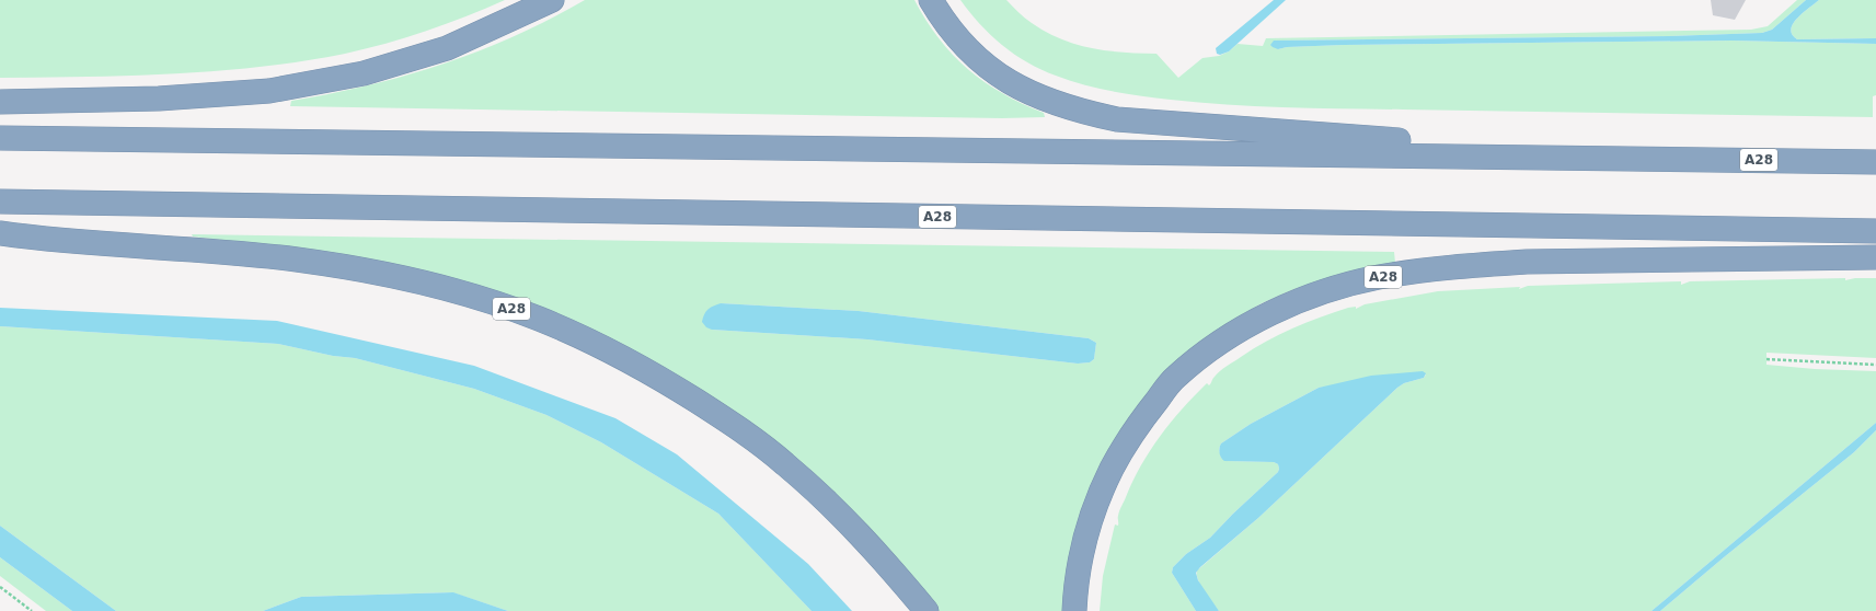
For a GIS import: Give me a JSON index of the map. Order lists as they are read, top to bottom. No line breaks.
{"streets":{"highway":["A28"]}}
